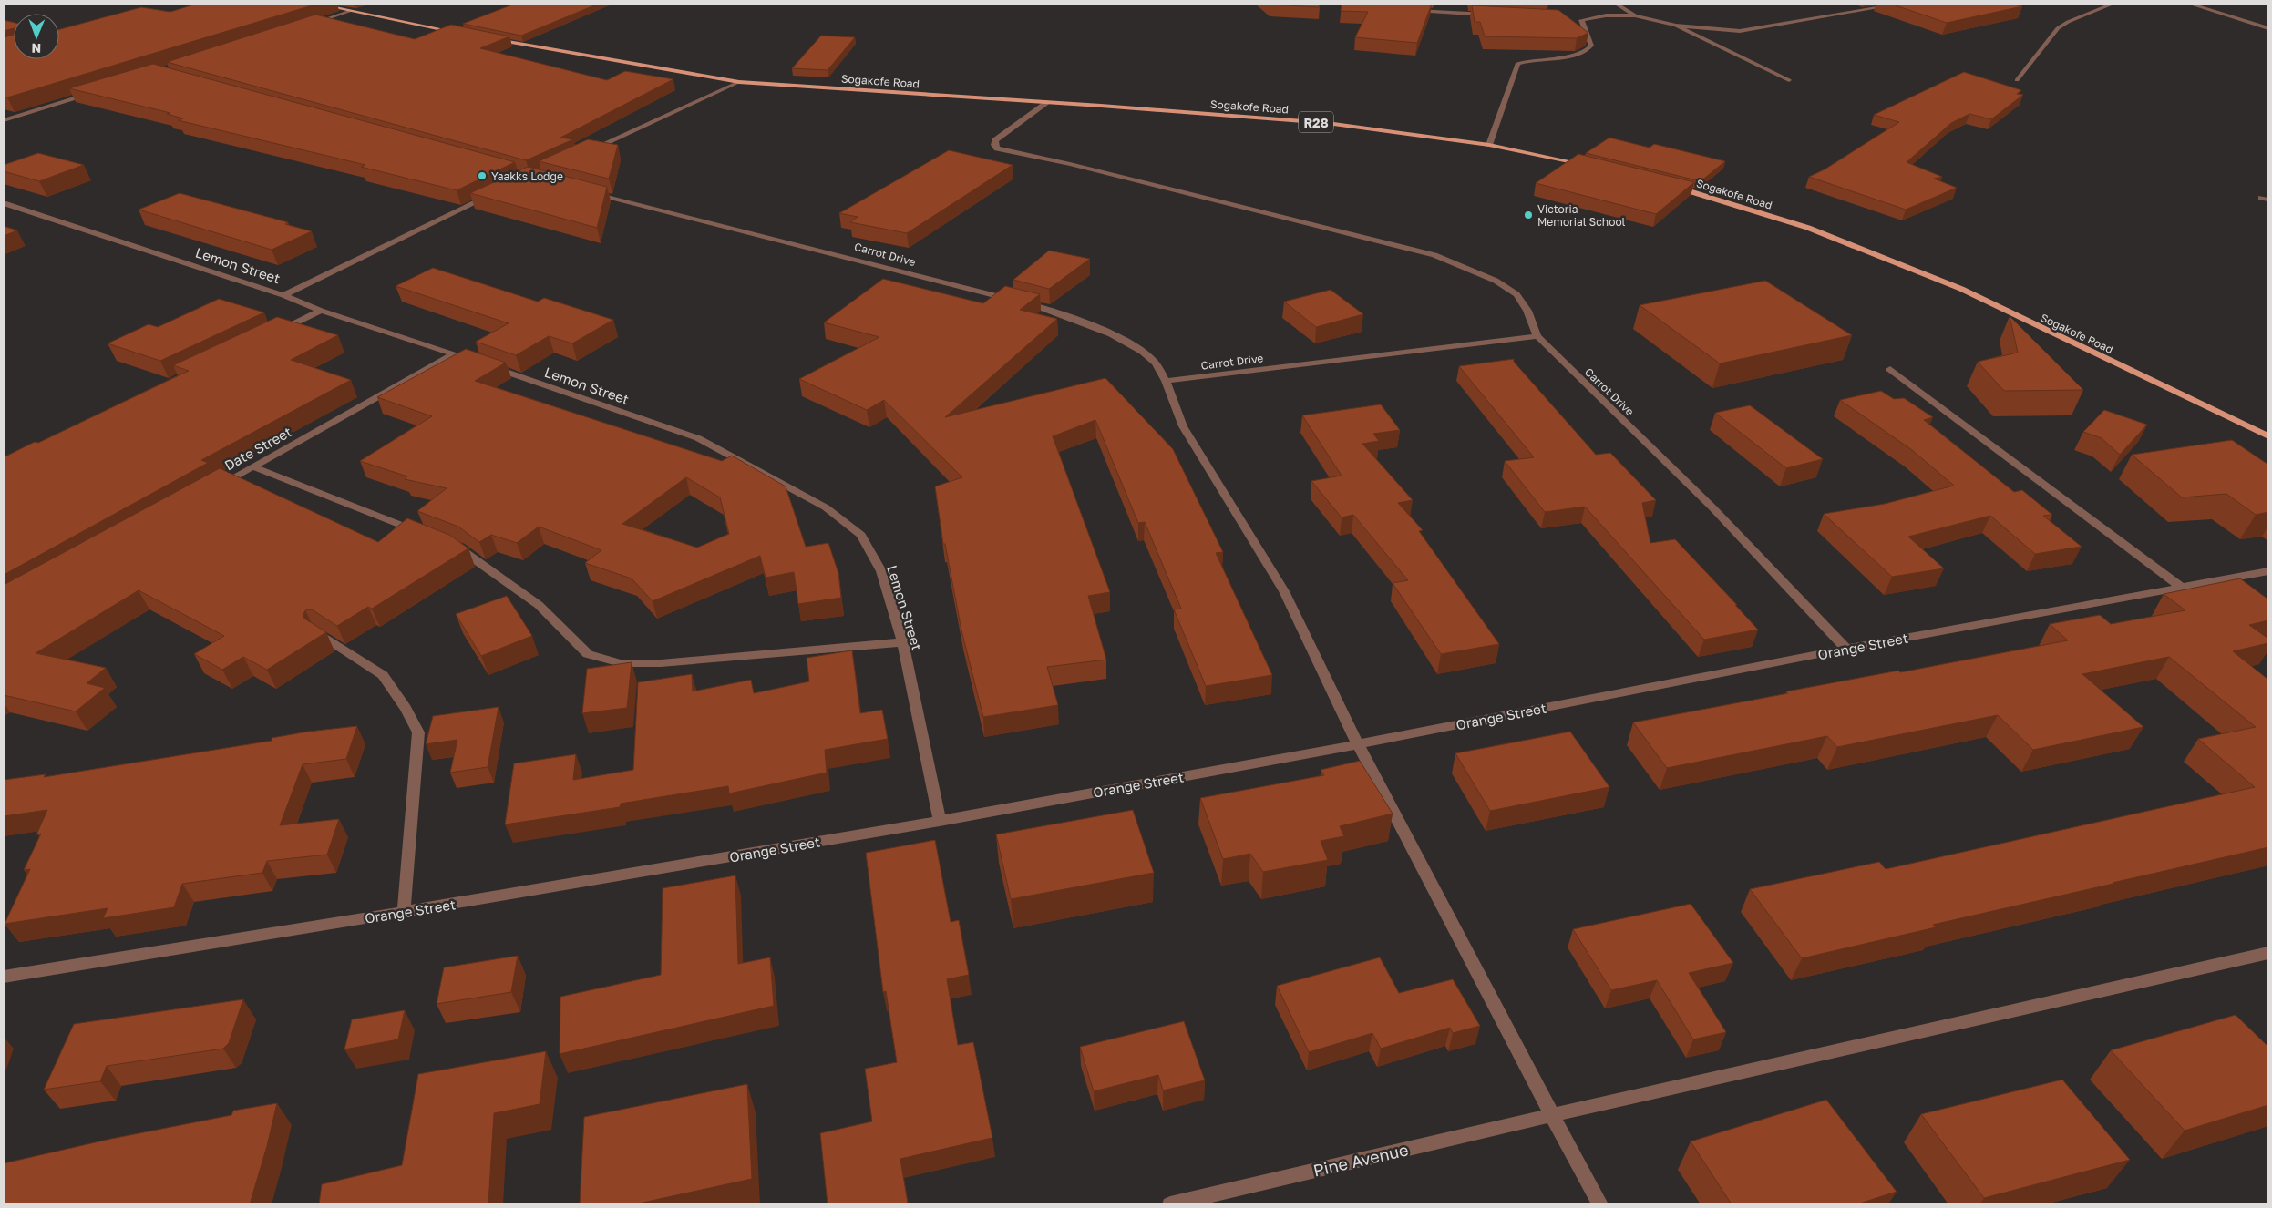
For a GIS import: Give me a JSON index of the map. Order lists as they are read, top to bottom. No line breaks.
{"streets":{"main road":["Sogakofe Road","R28"],"street":["Carrot Drive","Lemon Street","Date Street","Orange Street","Pine Avenue"]},"crossings":[["Carrot Drive","Orange Street"],["Lemon Street","Date Street"],["Lemon Street","Orange Street"]],"places":["Yaakks Lodge","Victoria Memorial School"],"north":"bottom"}
